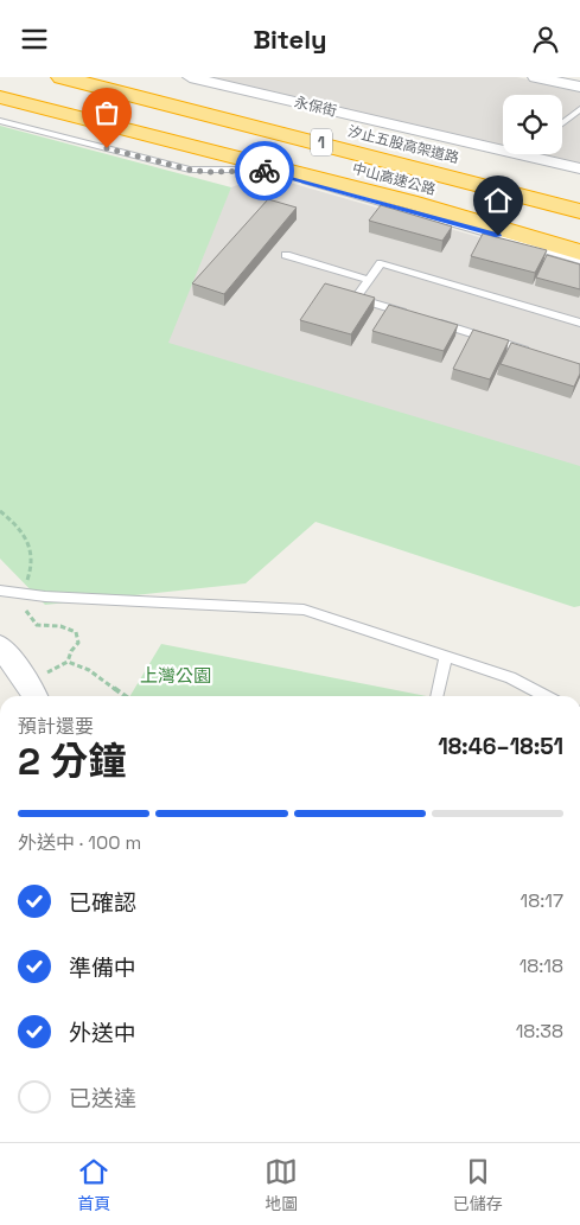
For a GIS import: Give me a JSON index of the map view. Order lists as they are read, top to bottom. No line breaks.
{"streets":{"highway":["1","汐止五股高架道路","中山高速公路"],"street":["永保街"]},"parks":["上灣公園"],"page":{"header":"Bitely","heading":["2 分鐘","預計還要","18:46–18:51"],"bar":"外送中 · 100 m","list":[["已確認","18:17"],["準備中","18:18"],["外送中","18:38"],"已送達"],"tabs":["首頁","地圖","已儲存"]}}
